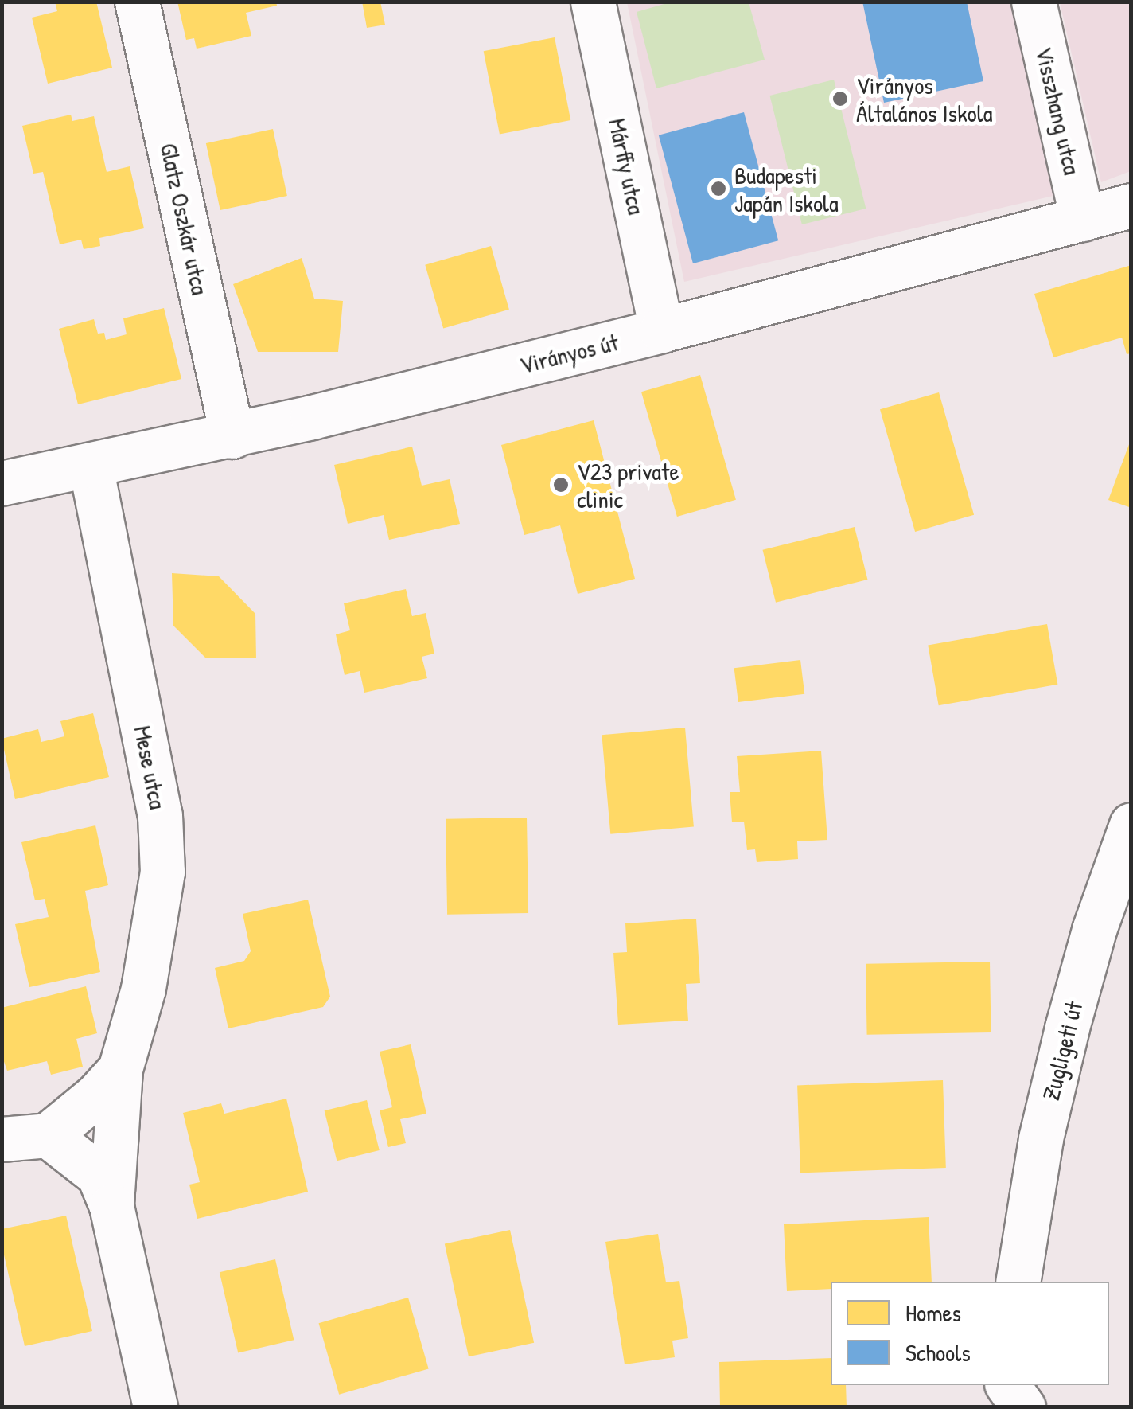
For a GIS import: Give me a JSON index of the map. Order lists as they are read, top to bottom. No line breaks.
{"streets":{"street":["Visszhang utca","Márffy utca","Glatz Oszkár utca","Virányos út","Mese utca","Zugligeti út"]},"crossings":[["Visszhang utca","Virányos út"],["Márffy utca","Virányos út"],["Glatz Oszkár utca","Virányos út"],["Virányos út","Mese utca"]],"places":["Virányos Általános Iskola","Budapesti Japán Iskola","V23 private clinic"],"legend":["Homes","Schools"]}
